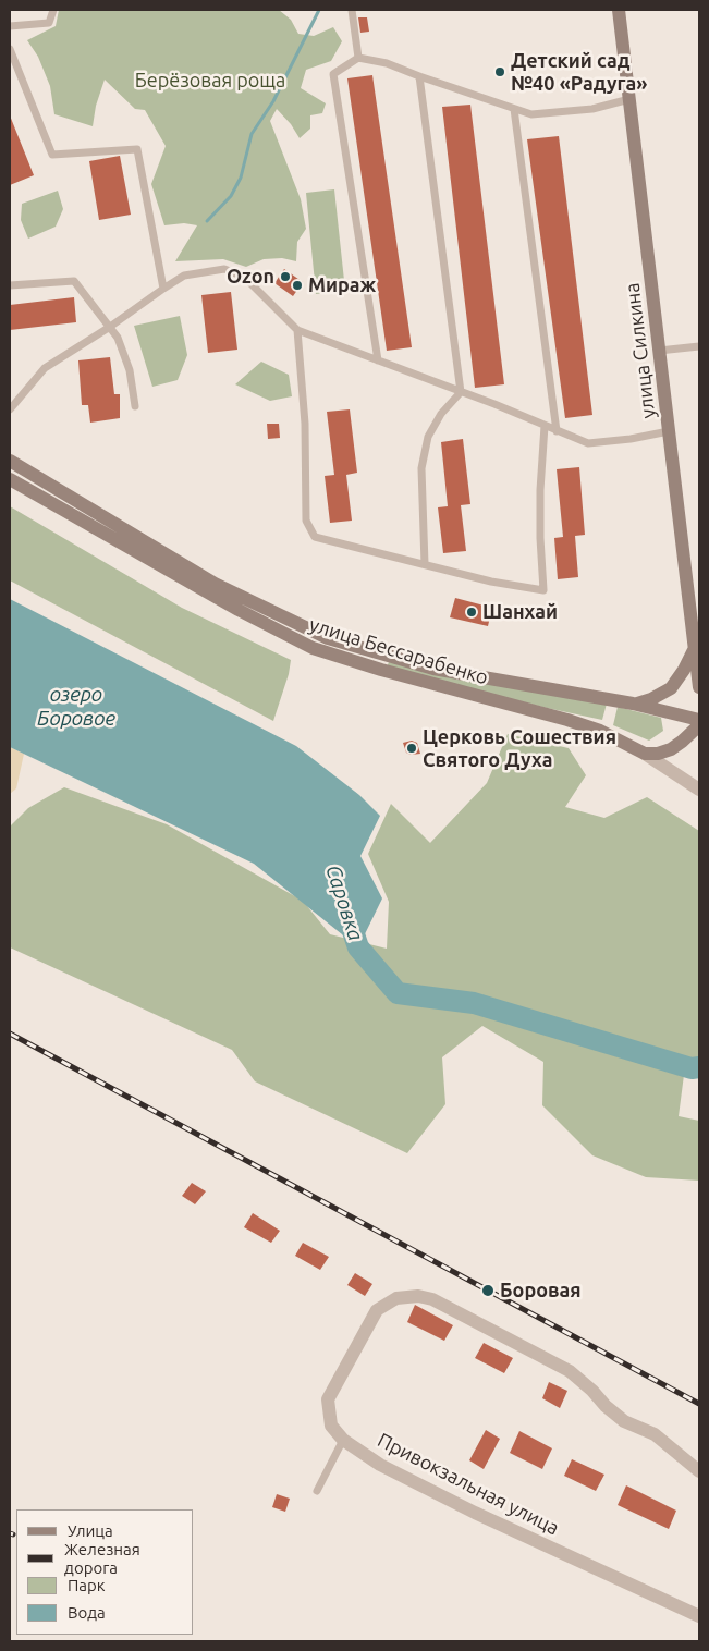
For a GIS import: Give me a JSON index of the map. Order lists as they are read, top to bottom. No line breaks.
{"streets":{"main road":["улица Силкина","улица Бессарабенко"],"street":["Привокзальная улица"]},"crossings":[["улица Силкина","улица Бессарабенко"]],"water":["озеро Боровое","Саровка"],"parks":["Берёзовая роща"],"places":["Детский сад №40 «Радуга»","Ozon","Мираж","Шанхай","Церковь Сошествия Святого Духа","Боровая"],"legend":["Улица","Железная дорога","Парк","Вода"]}
